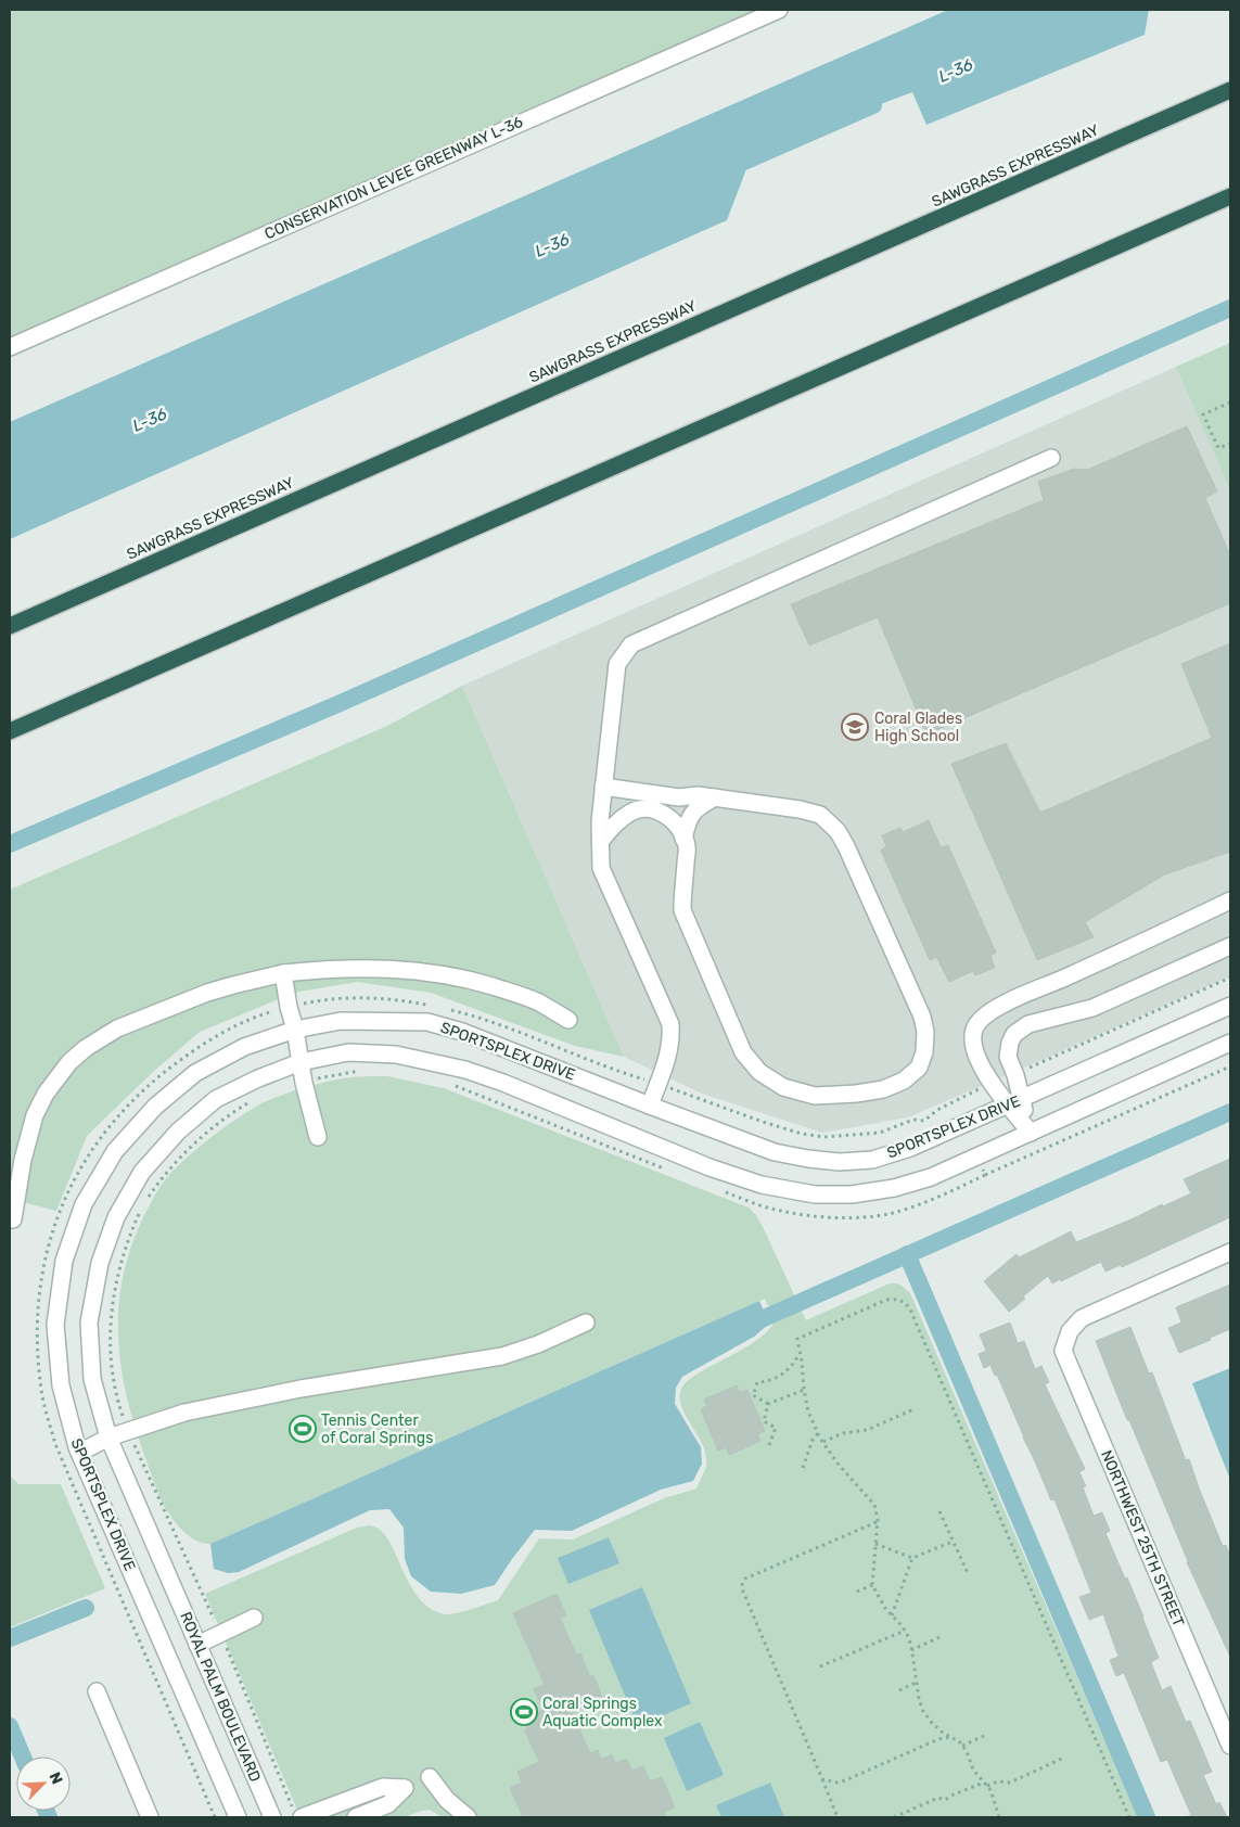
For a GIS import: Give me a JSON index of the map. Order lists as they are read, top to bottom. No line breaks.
{"streets":{"highway":["SAWGRASS EXPRESSWAY"],"street":["CONSERVATION LEVEE GREENWAY L-36","SPORTSPLEX DRIVE","NORTHWEST 25TH STREET","ROYAL PALM BOULEVARD"]},"crossings":[["SPORTSPLEX DRIVE","ROYAL PALM BOULEVARD"]],"water":["L-36"],"places":{"school or university":["Coral Glades High School"],"sports":["Tennis Center of Coral Springs","Coral Springs Aquatic Complex"]},"north":"top right"}
